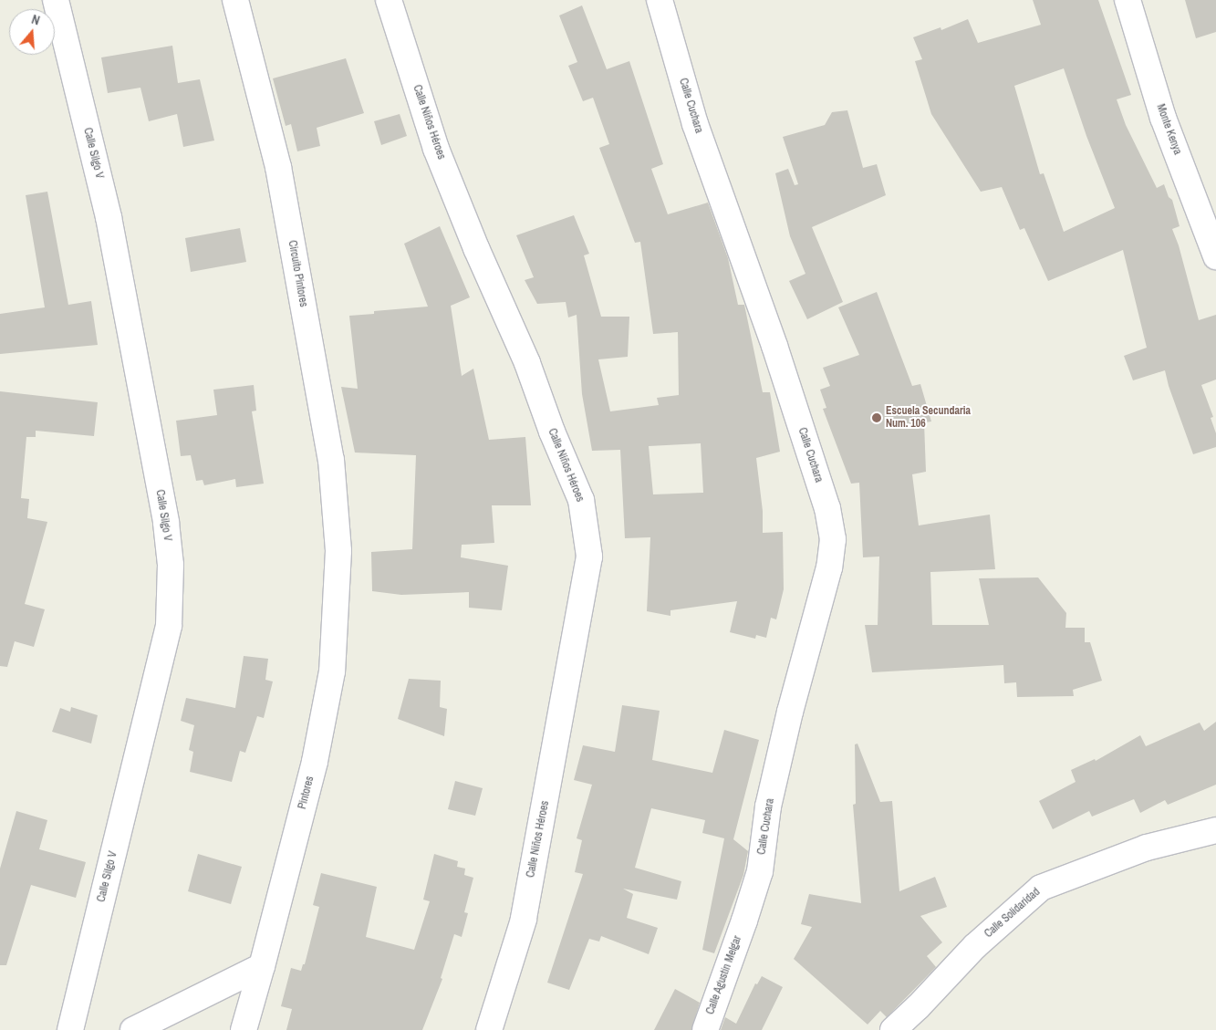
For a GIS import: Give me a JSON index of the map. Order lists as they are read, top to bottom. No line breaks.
{"streets":{"street":["Calle Cuchara","Calle Niños Héroes","Monte Kenya","Calle Silgo V","Circuito Pintores","Pintores","Calle Solidaridad","Calle Agustín Melgar"]},"crossings":[["Calle Cuchara","Calle Agustín Melgar"],["Circuito Pintores","Pintores"]],"places":["Escuela Secundaria Num. 106"],"north":"top"}
